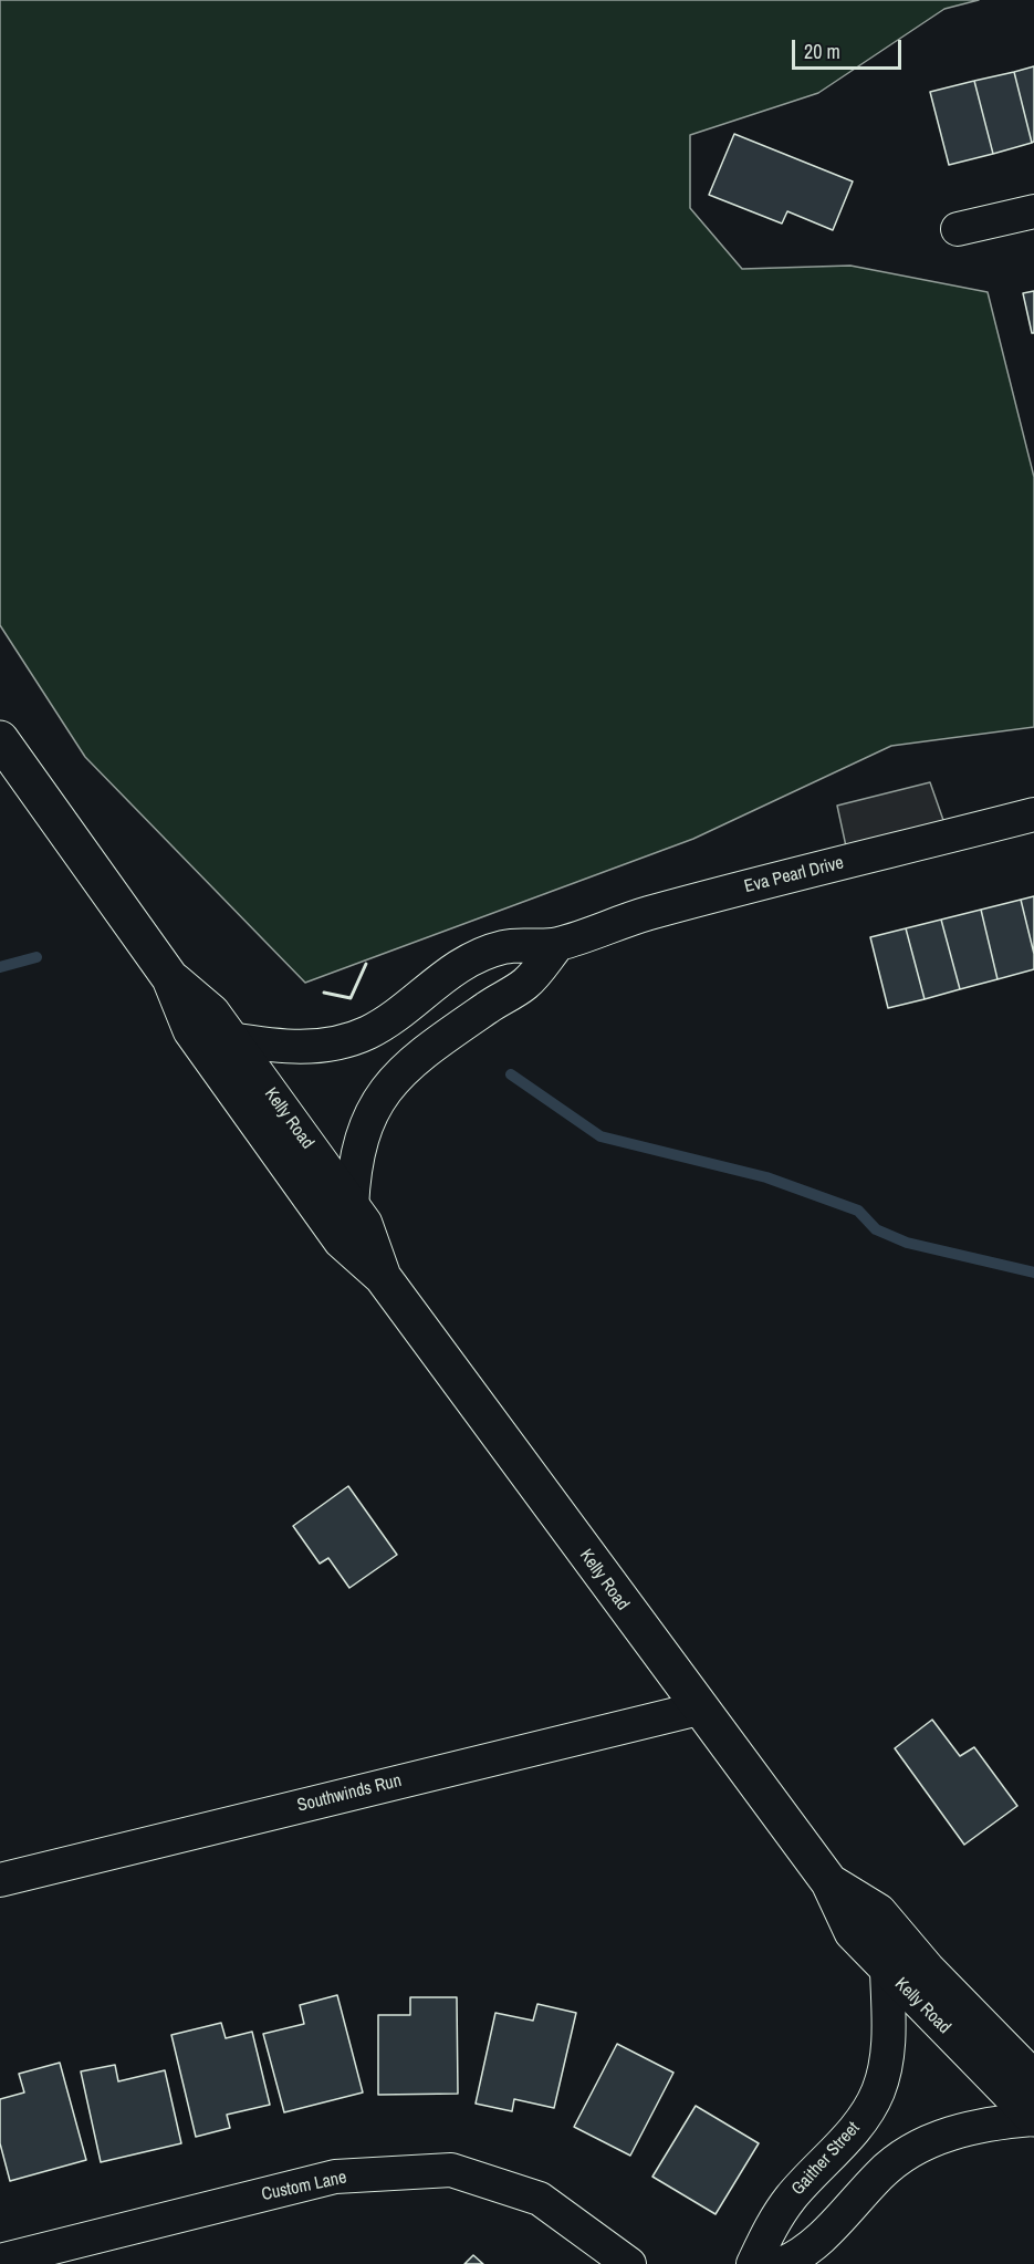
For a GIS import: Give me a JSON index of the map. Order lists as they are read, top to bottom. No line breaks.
{"streets":{"street":["Eva Pearl Drive","Kelly Road","Southwinds Run","Gaither Street","Custom Lane"]},"crossings":[["Eva Pearl Drive","Kelly Road"],["Kelly Road","Southwinds Run"],["Kelly Road","Gaither Street"]],"scale_bar":"20 m"}
